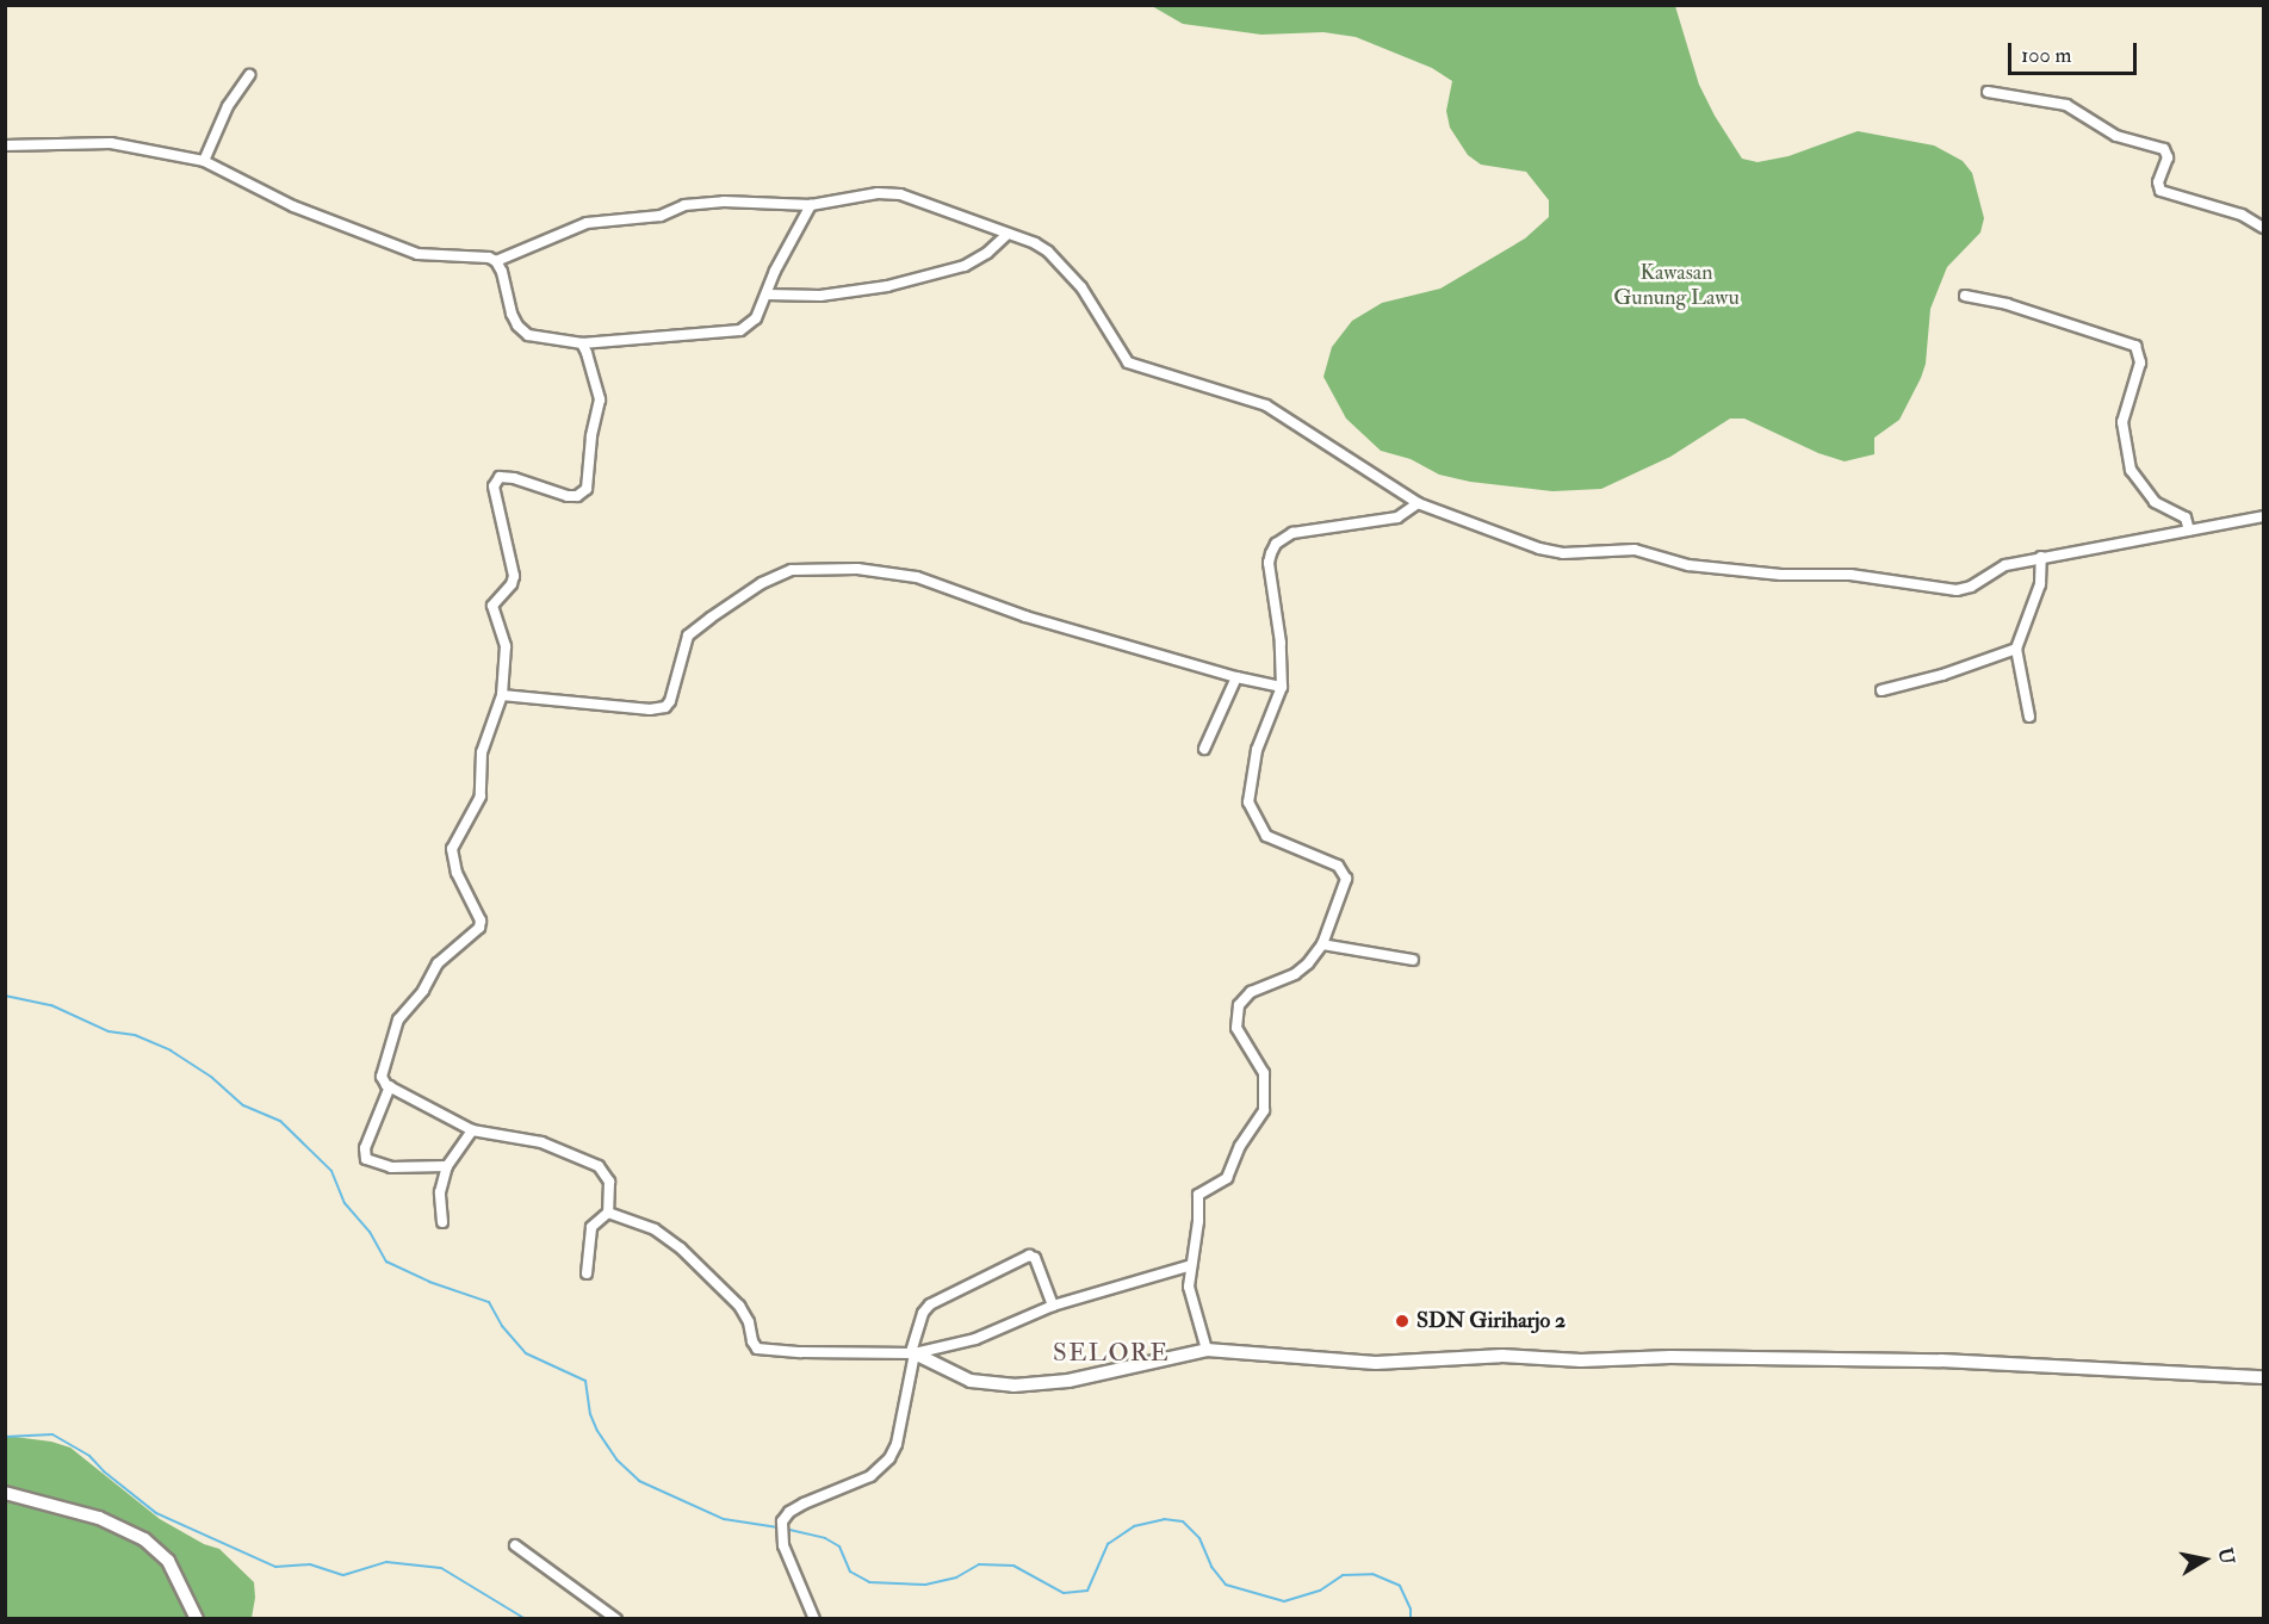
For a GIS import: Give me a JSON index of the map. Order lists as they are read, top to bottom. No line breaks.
{"districts":["SELORE"],"parks":["Kawasan Gunung Lawu"],"places":["SDN Giriharjo 2"],"scale_bar":"100 m","north":"right"}
